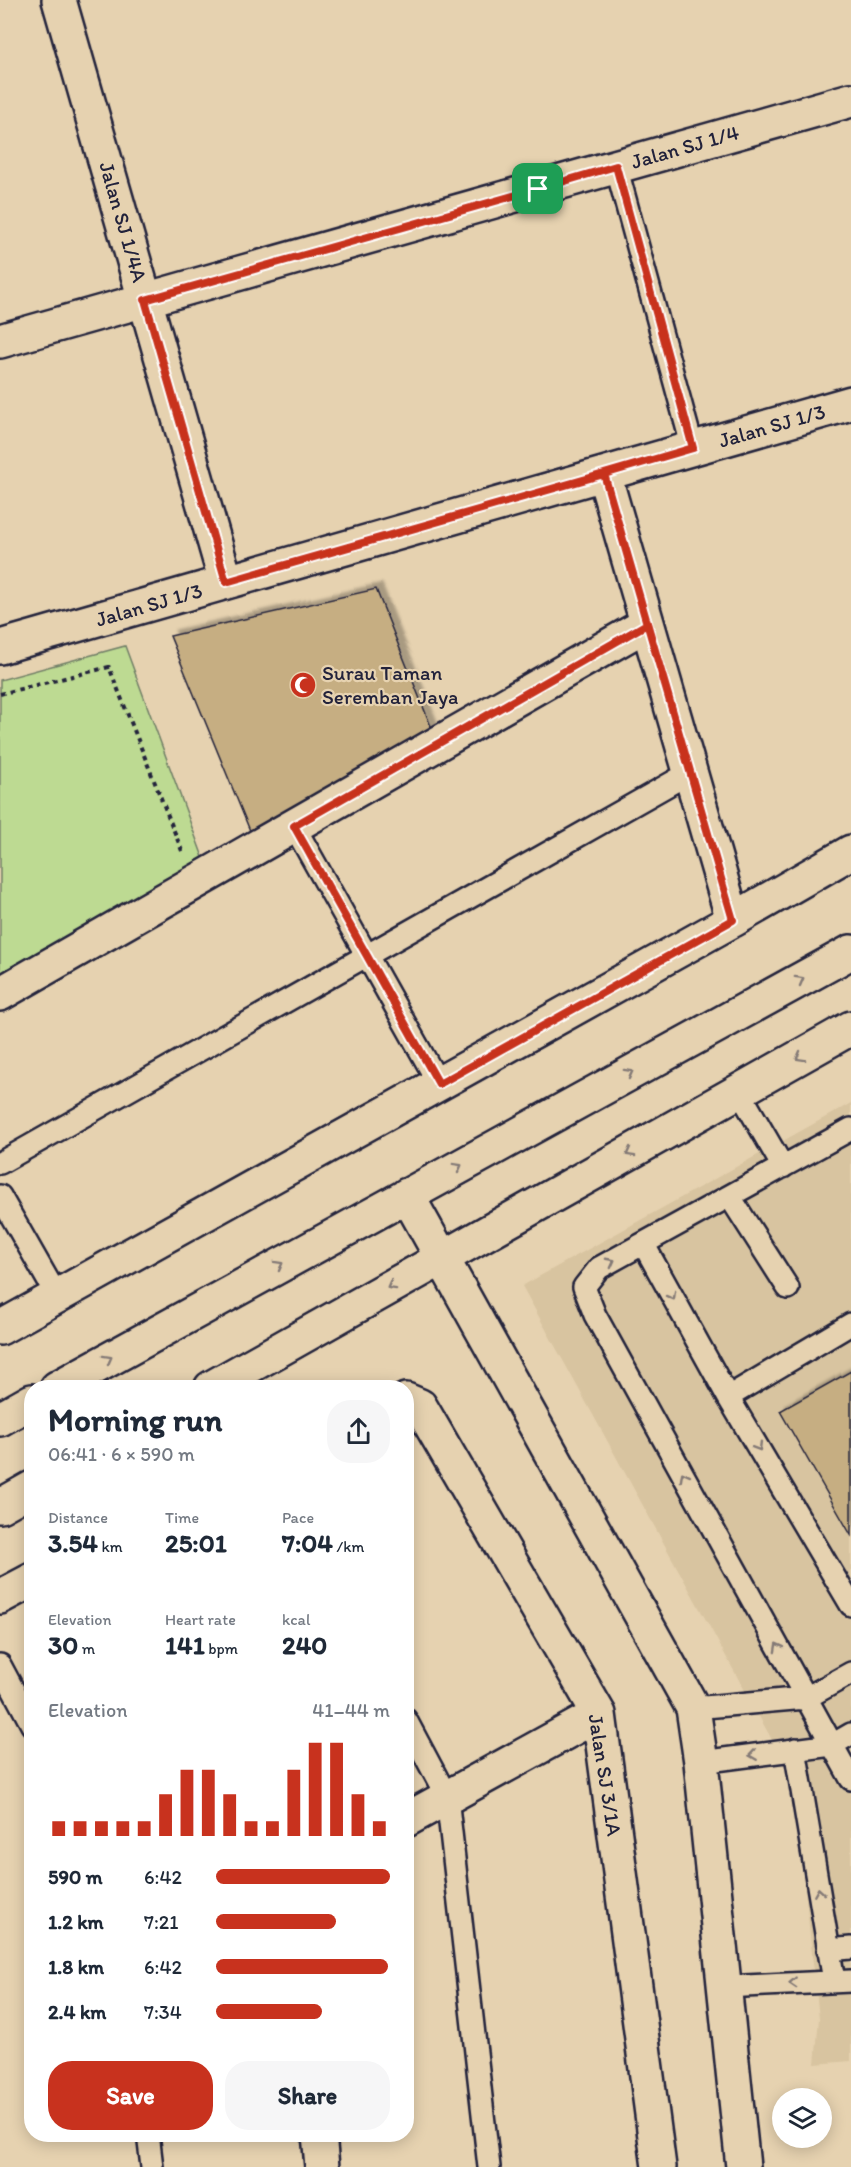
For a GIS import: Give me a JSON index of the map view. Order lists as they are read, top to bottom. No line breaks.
{"streets":{"street":["Jalan SJ 1/4","Jalan SJ 1/4A","Jalan SJ 1/3","Jalan SJ 3/1A"]},"crossings":[["Jalan SJ 1/4","Jalan SJ 1/4A"],["Jalan SJ 1/4A","Jalan SJ 1/3"]],"places":{"mosque":["Surau Taman Seremban Jaya"]},"page":{"heading":["Morning run","06:41 · 6 × 590 m"],"stats":[["Distance","3.54 km"],["Time","25:01"],["Pace","7:04 /km"],["Elevation","30 m"],["Heart rate","141 bpm"],["kcal","240"]],"chart":["Elevation","41–44 m"],"list":[{"name":"590 m","note":"6:42"},{"name":"1.2 km","note":"7:21"},{"name":"1.8 km","note":"6:42"},{"name":"2.4 km","note":"7:34"}],"buttons":["Save","Share"]}}
